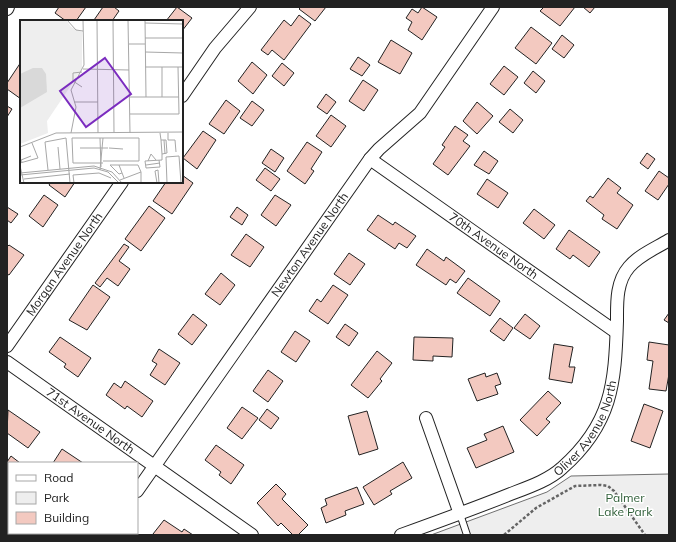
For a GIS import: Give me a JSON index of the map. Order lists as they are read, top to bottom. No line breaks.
{"streets":{"street":["Newton Avenue North","70th Avenue North","Morgan Avenue North","71st Avenue North","Oliver Avenue North"]},"crossings":[["Newton Avenue North","70th Avenue North"],["Newton Avenue North","71st Avenue North"],["70th Avenue North","Oliver Avenue North"]],"parks":["Palmer Lake Park"],"legend":["Road","Park","Building"]}
